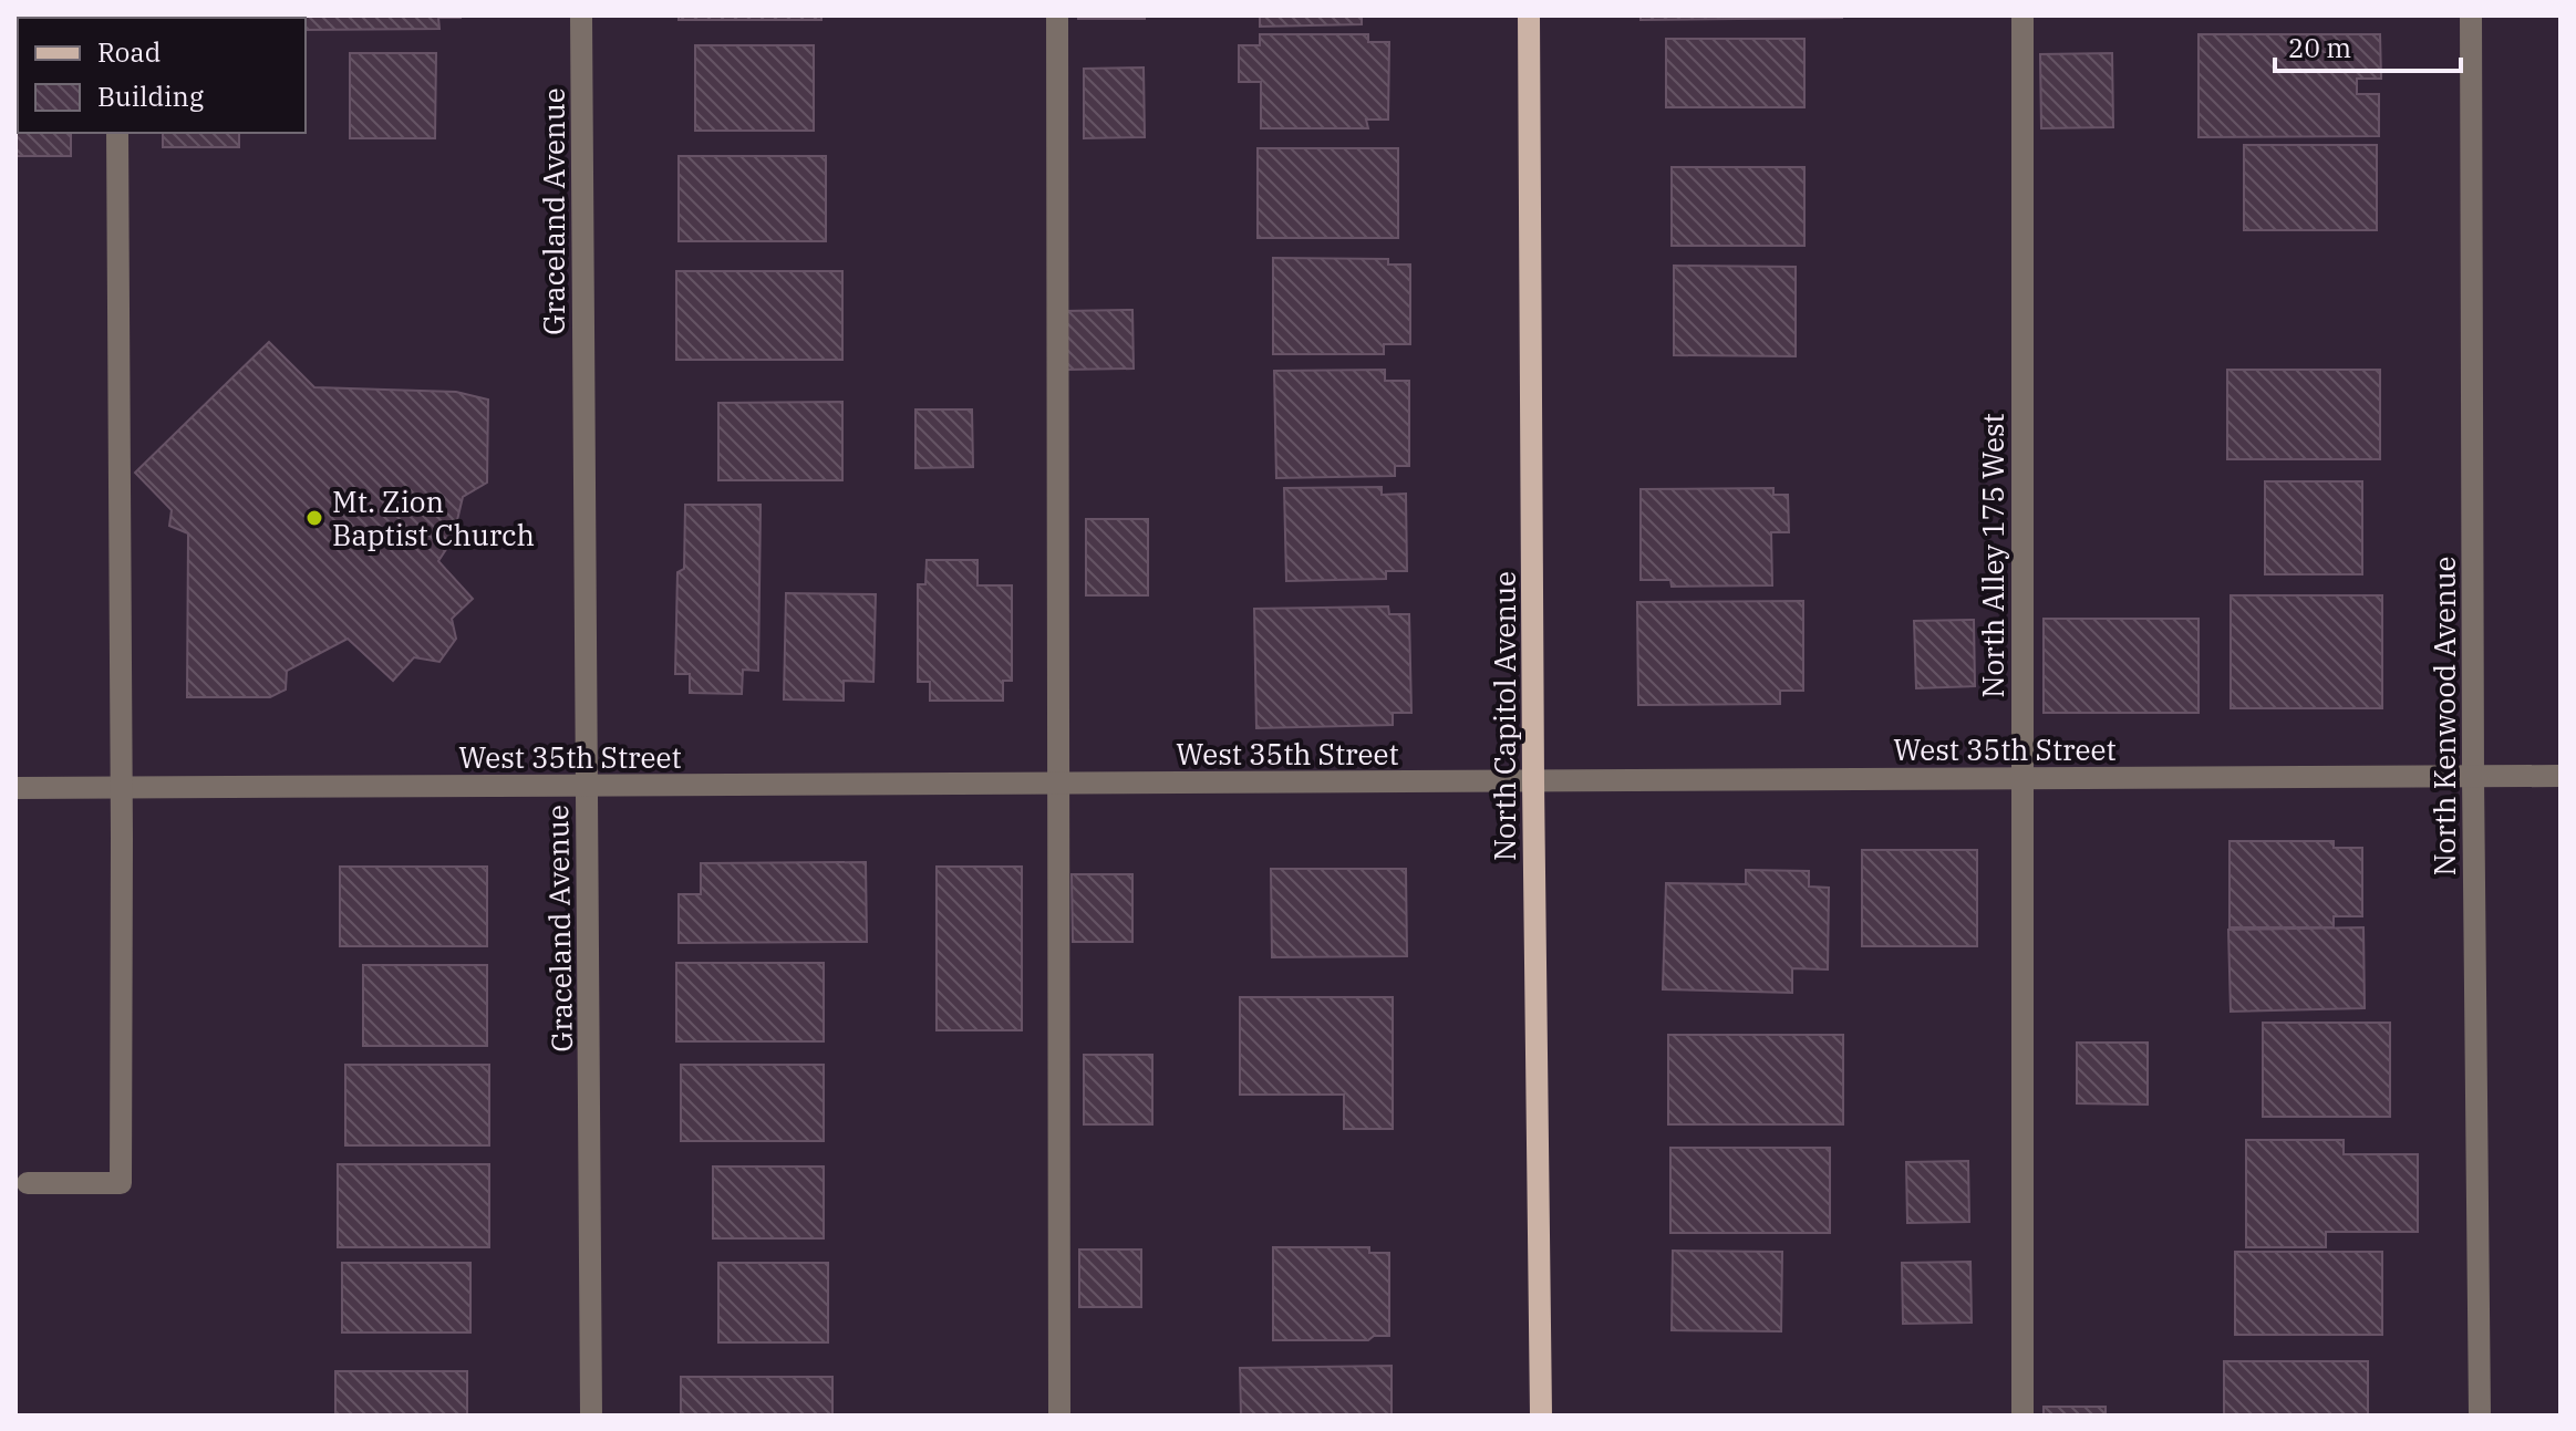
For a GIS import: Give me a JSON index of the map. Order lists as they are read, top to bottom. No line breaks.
{"streets":{"main road":["North Capitol Avenue"],"street":["Graceland Avenue","North Alley 175 West","North Kenwood Avenue","West 35th Street"]},"crossings":[["Graceland Avenue","West 35th Street"],["North Alley 175 West","West 35th Street"],["North Capitol Avenue","West 35th Street"],["North Kenwood Avenue","West 35th Street"]],"places":["Mt. Zion Baptist Church"],"legend":["Road","Building"],"scale_bar":"20 m"}
